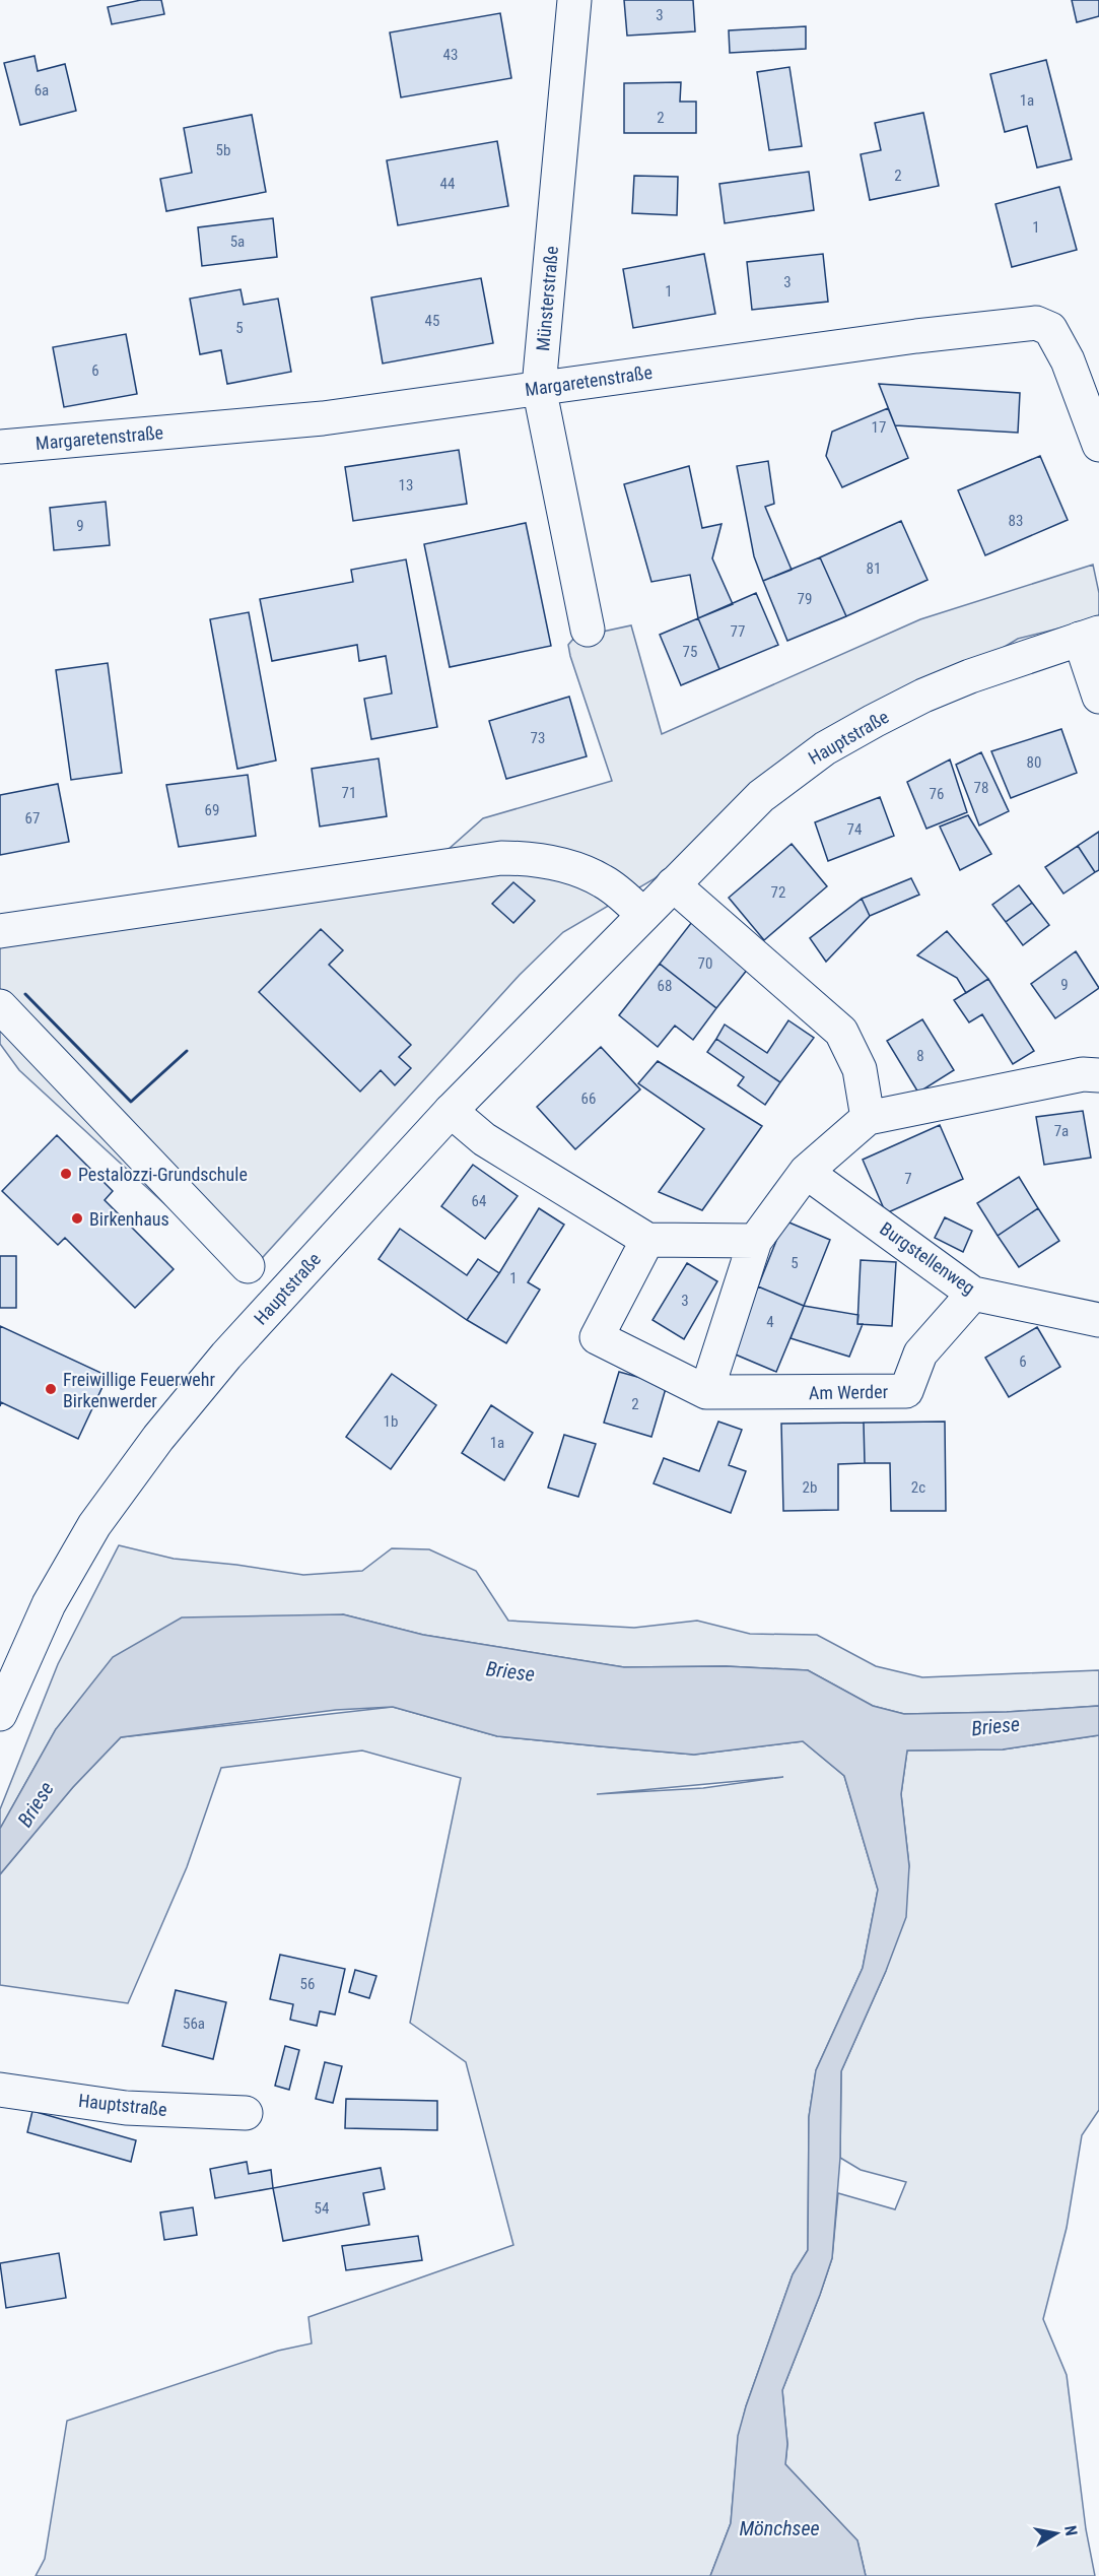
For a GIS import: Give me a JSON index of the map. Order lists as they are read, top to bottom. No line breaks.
{"streets":{"street":["Münsterstraße","Margaretenstraße","Hauptstraße","Burgstellenweg","Am Werder"]},"crossings":[["Münsterstraße","Margaretenstraße"],["Burgstellenweg","Am Werder"]],"water":["Briese","Mönchsee"],"places":["Pestalozzi-Grundschule","Birkenhaus","Freiwillige Feuerwehr Birkenwerder"],"house_numbers":["3","43","6a","1a","2","5b","2","44","1","5a","3","1","45","5","6","17","13","83","9","81","79","77","75","73","80","78","71","76","69","67","74","72","70","9","68","8","66","7a","7","64","5","1","3","4","6","2","1b","1a","2b","2c","56","56a","54"],"north":"right"}
